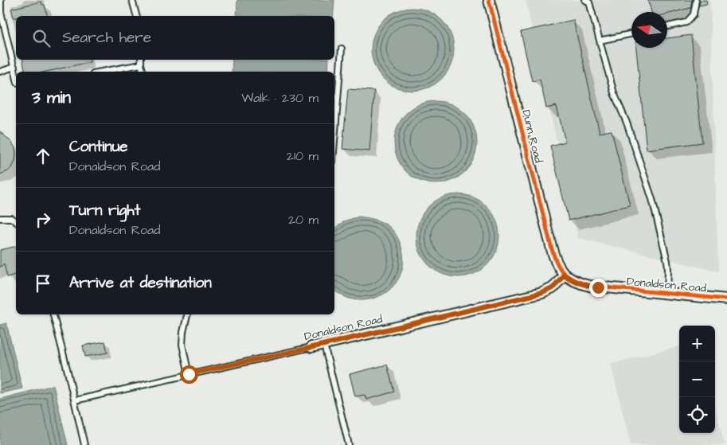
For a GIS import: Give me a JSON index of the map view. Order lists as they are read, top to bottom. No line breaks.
{"streets":{"street":["Dunn Road","Donaldson Road"]},"crossings":[["Dunn Road","Donaldson Road"]],"north":"left","page":{"search":"Search here","heading":["3 min","Walk · 230 m"],"list":[["Continue","Donaldson Road","210 m"],["Turn right","Donaldson Road","20 m"],"Arrive at destination"],"map_buttons":["+","−"]}}
